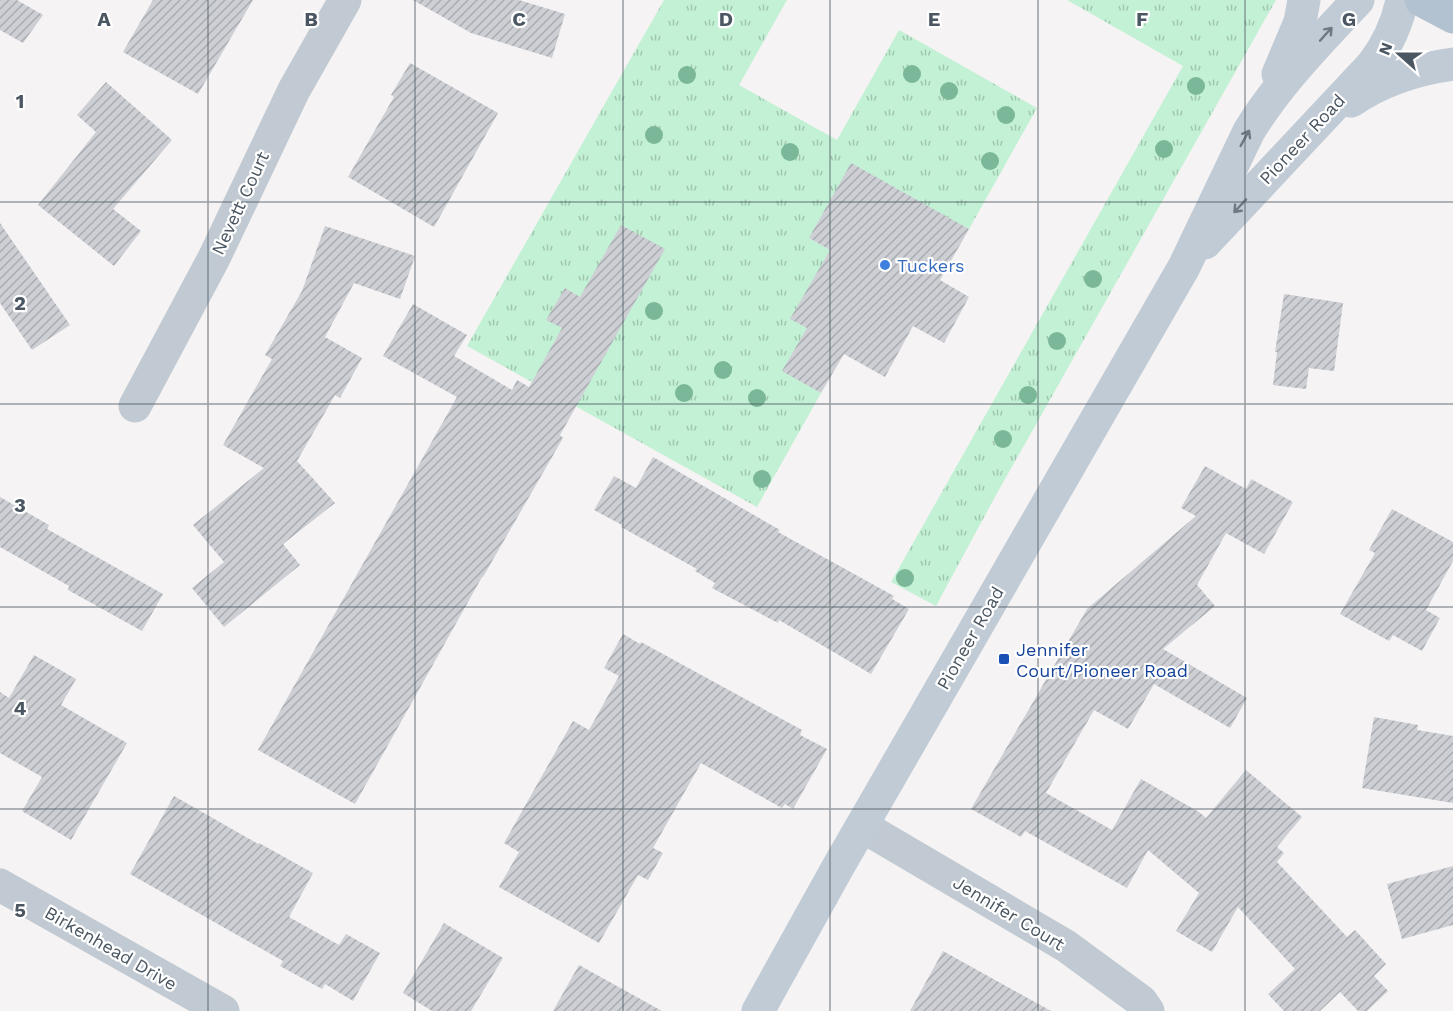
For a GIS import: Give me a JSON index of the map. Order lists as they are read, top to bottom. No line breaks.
{"streets":{"main road":["Pioneer Road"],"street":["Nevett Court","Jennifer Court","Birkenhead Drive"]},"crossings":[["Pioneer Road","Jennifer Court"]],"places":{"other":["Tuckers"],"transit":["Jennifer Court/Pioneer Road"]},"north":"left","grid":{"columns":["A","B","C","D","E","F","G"],"rows":["1","2","3","4","5"]}}
